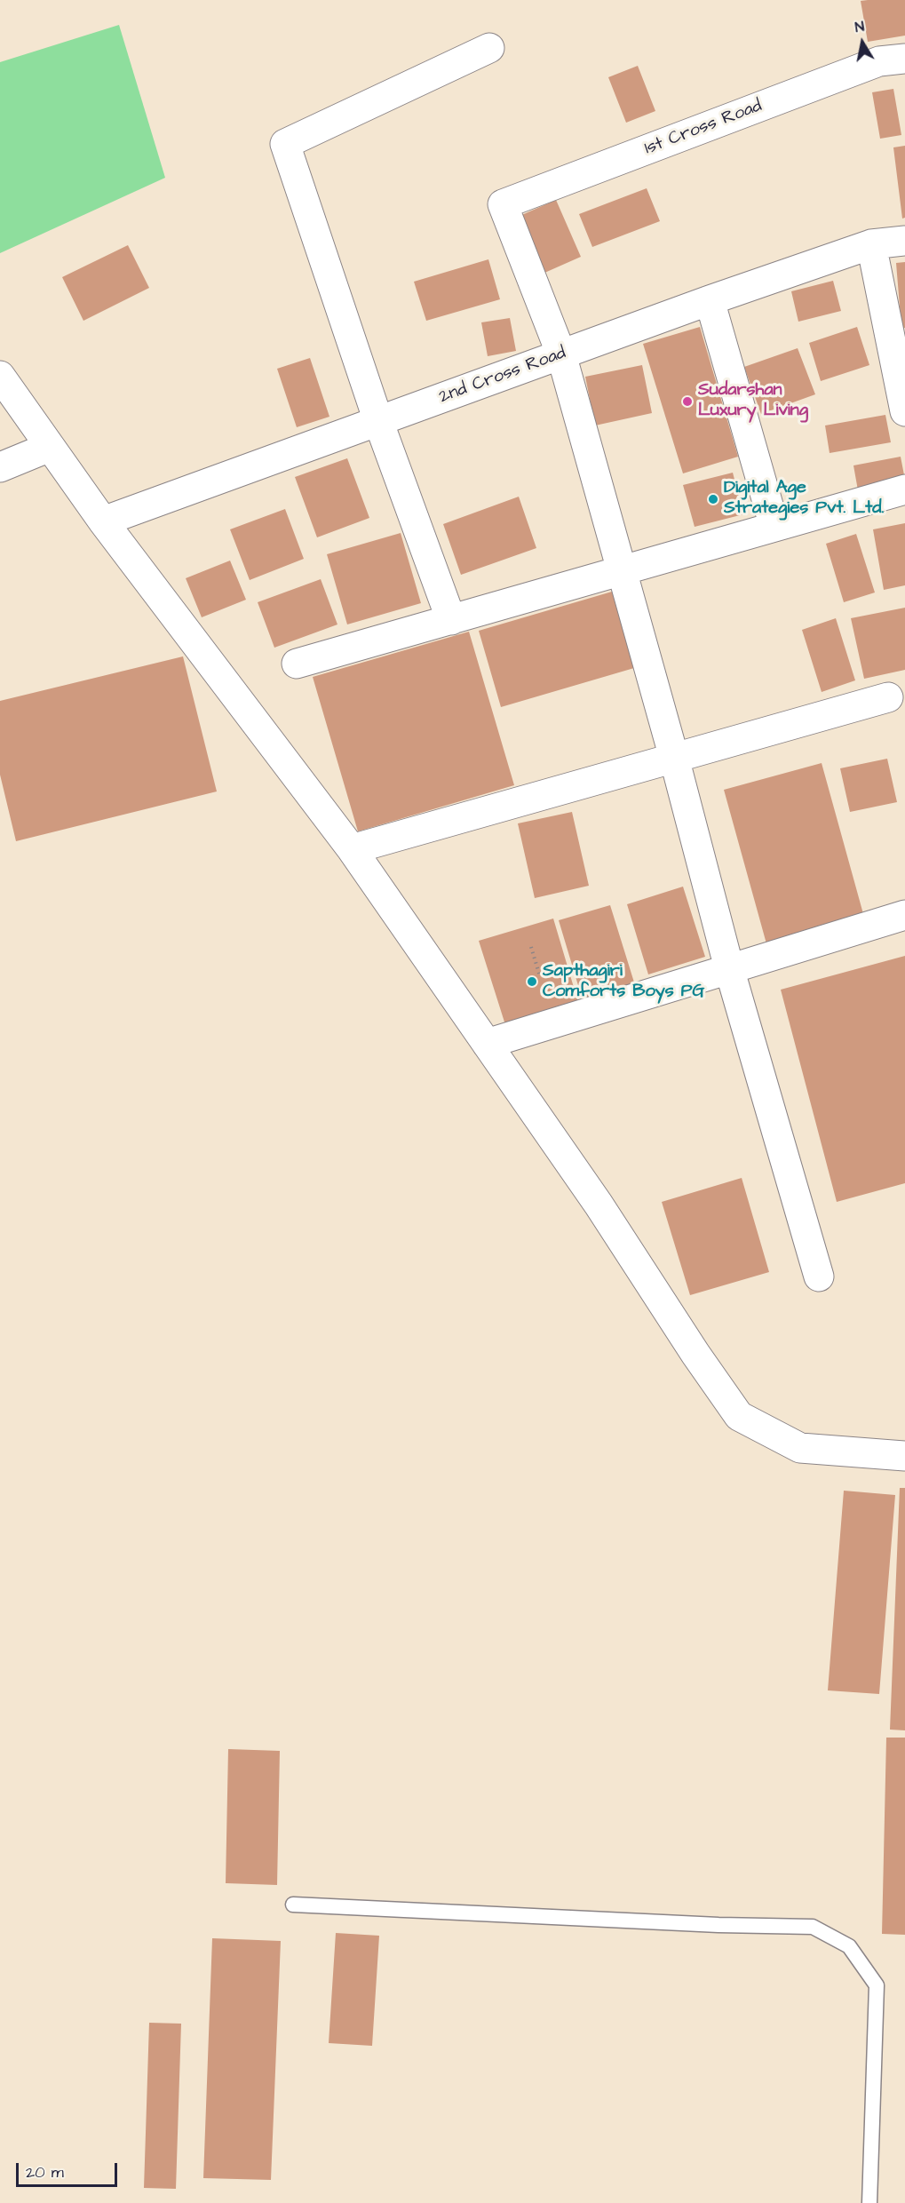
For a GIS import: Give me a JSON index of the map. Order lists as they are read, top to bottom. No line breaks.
{"streets":{"street":["1st Cross Road","2nd Cross Road"]},"crossings":[["1st Cross Road","2nd Cross Road"]],"places":["Sudarshan Luxury Living","Digital Age Strategies Pvt. Ltd.","Sapthagiri Comforts Boys PG"],"scale_bar":"20 m","north":"top"}
